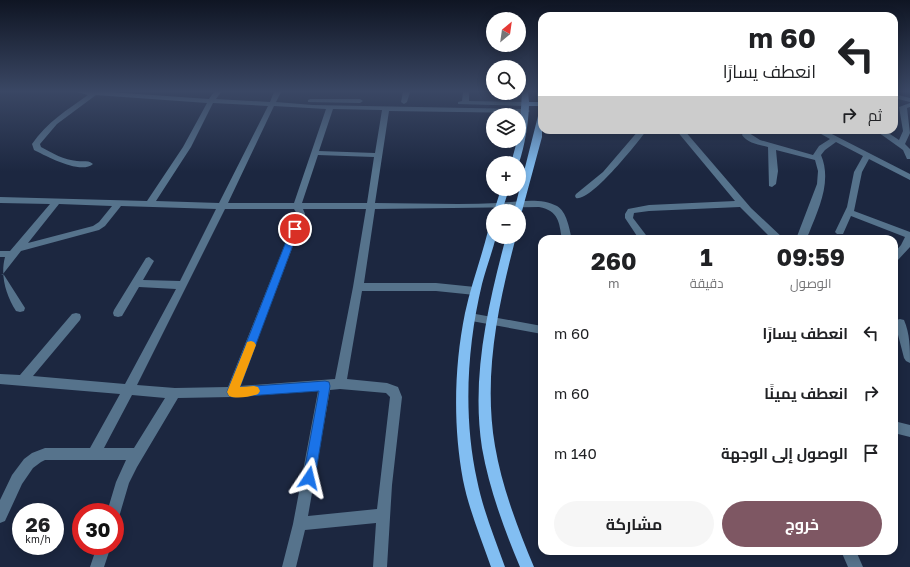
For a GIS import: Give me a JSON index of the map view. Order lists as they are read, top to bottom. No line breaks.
{"north":"top right","page":{"map_buttons":["+","−"],"turn":["60 m","انعطف يسارًا"],"then":"ثم","eta":["09:59","الوصول","1","دقيقة","260","m"],"list":[{"name":"انعطف يسارًا","value":"60 m"},{"name":"انعطف يمينًا","value":"60 m"},{"name":"الوصول إلى الوجهة","value":"140 m"}],"buttons":["خروج","مشاركة"],"speed":"26 km/h","limit":"30"}}
